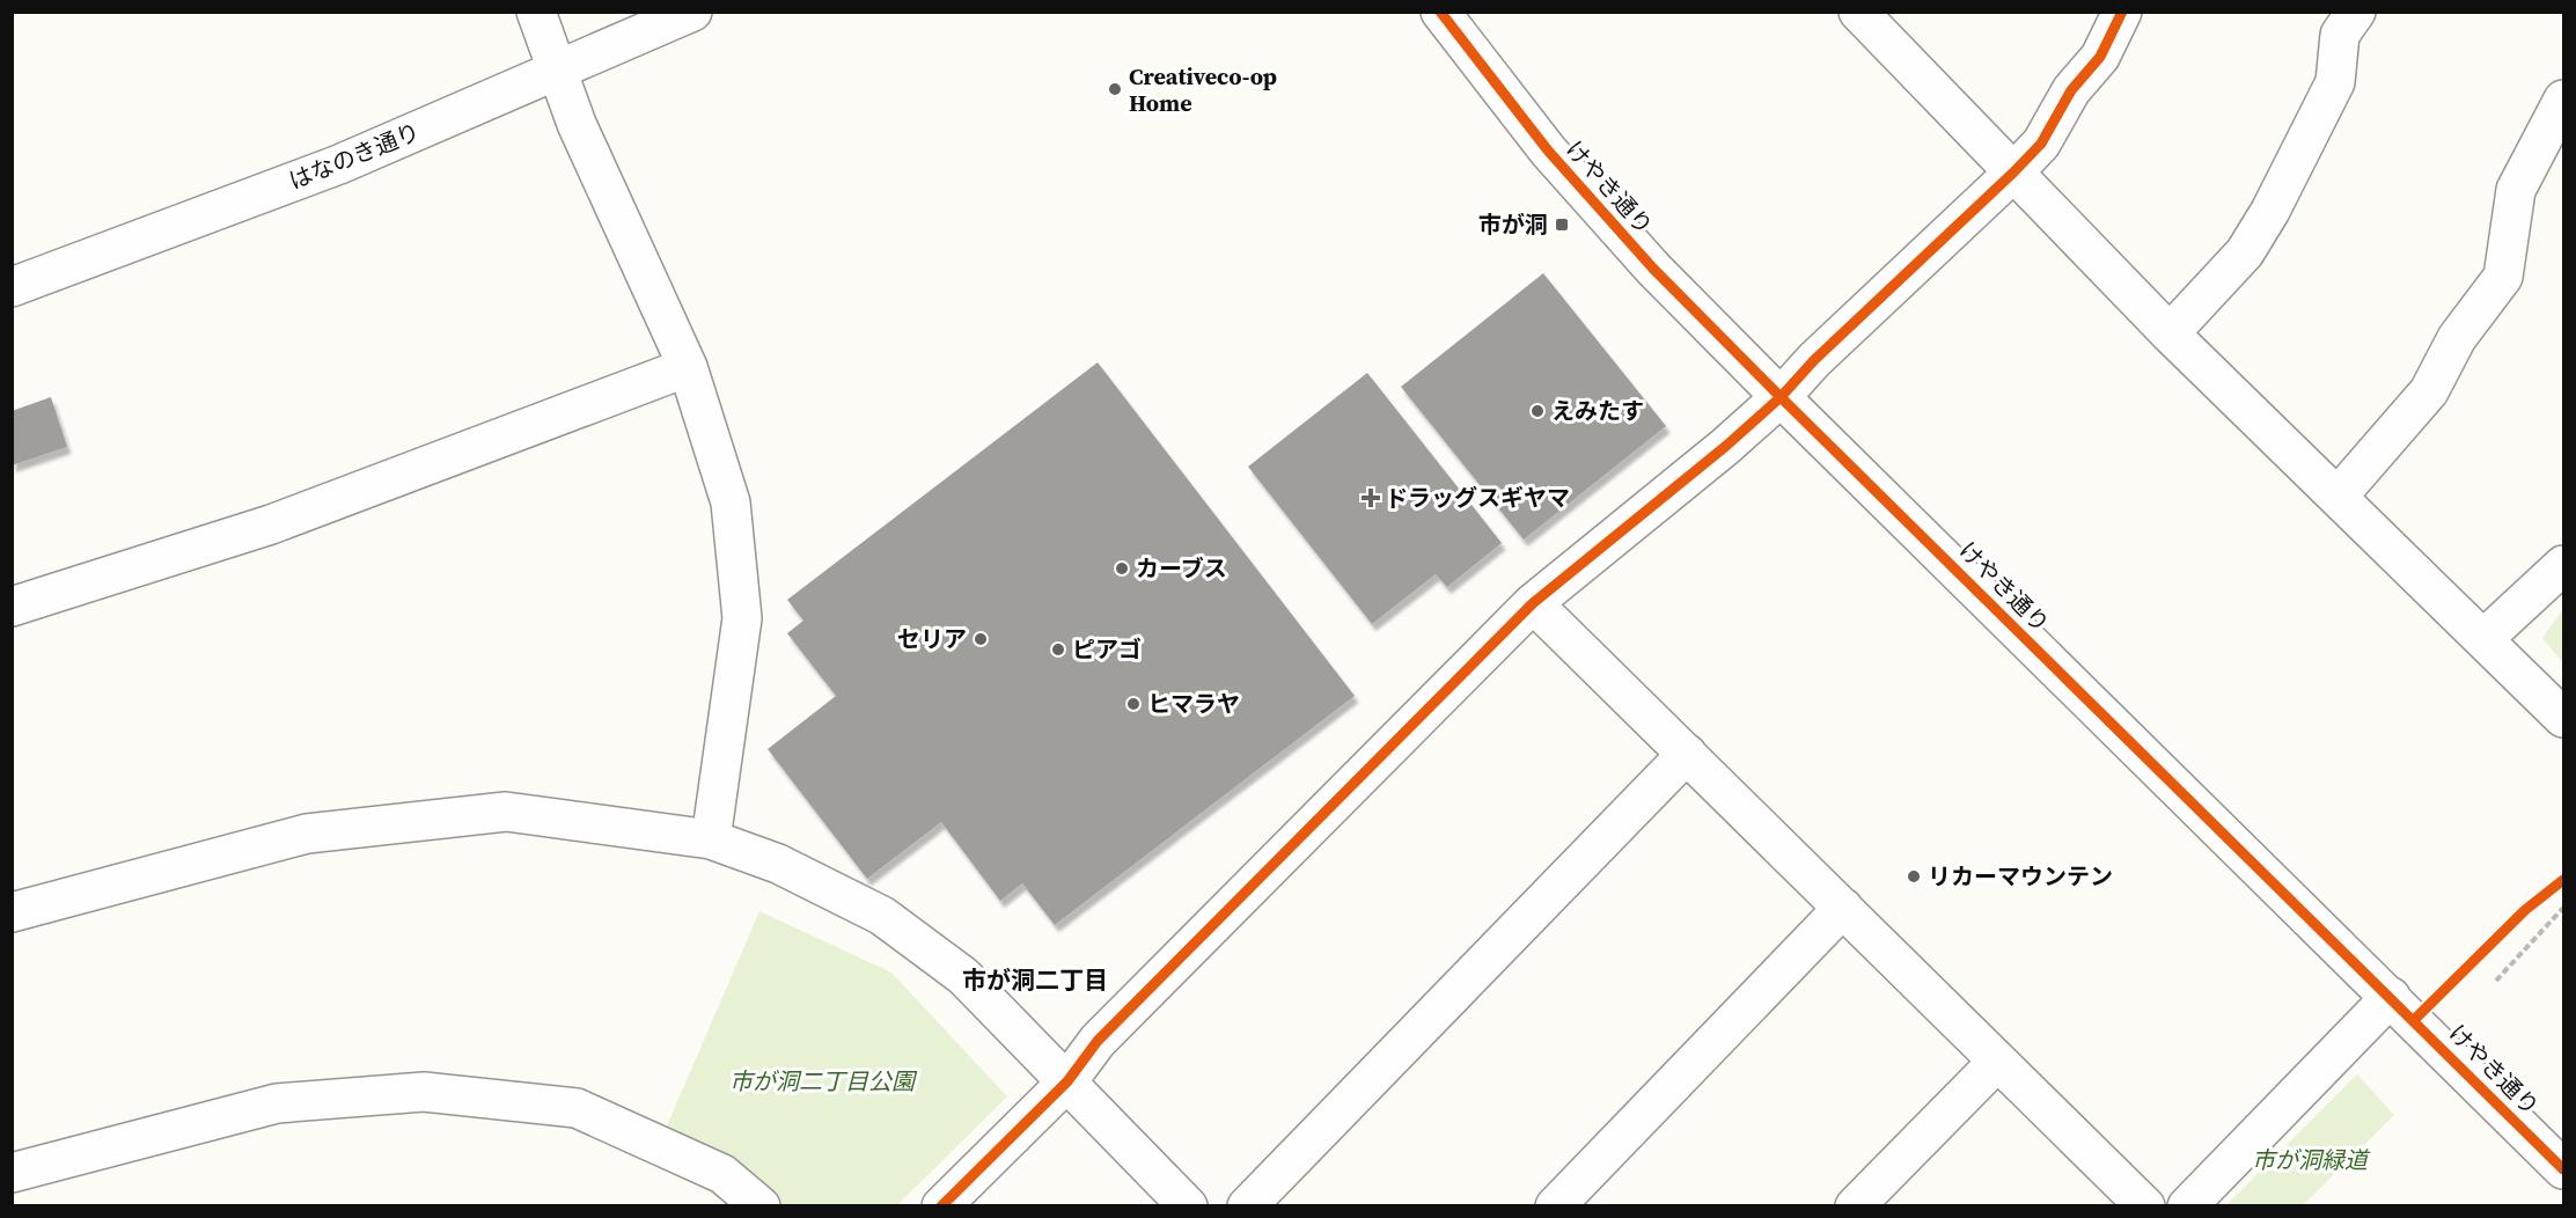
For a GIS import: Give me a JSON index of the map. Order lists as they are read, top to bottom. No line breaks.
{"streets":{"street":["はなのき通り","けやき通り"]},"districts":["市が洞二丁目"],"parks":["市が洞二丁目公園","市が洞緑道"],"places":{"other":["Creativeco-op Home","えみたす","カーブス","セリア","ピアゴ","ヒマラヤ","リカーマウンテン"],"transit":["市が洞"],"health":["ドラッグスギヤマ"]}}
